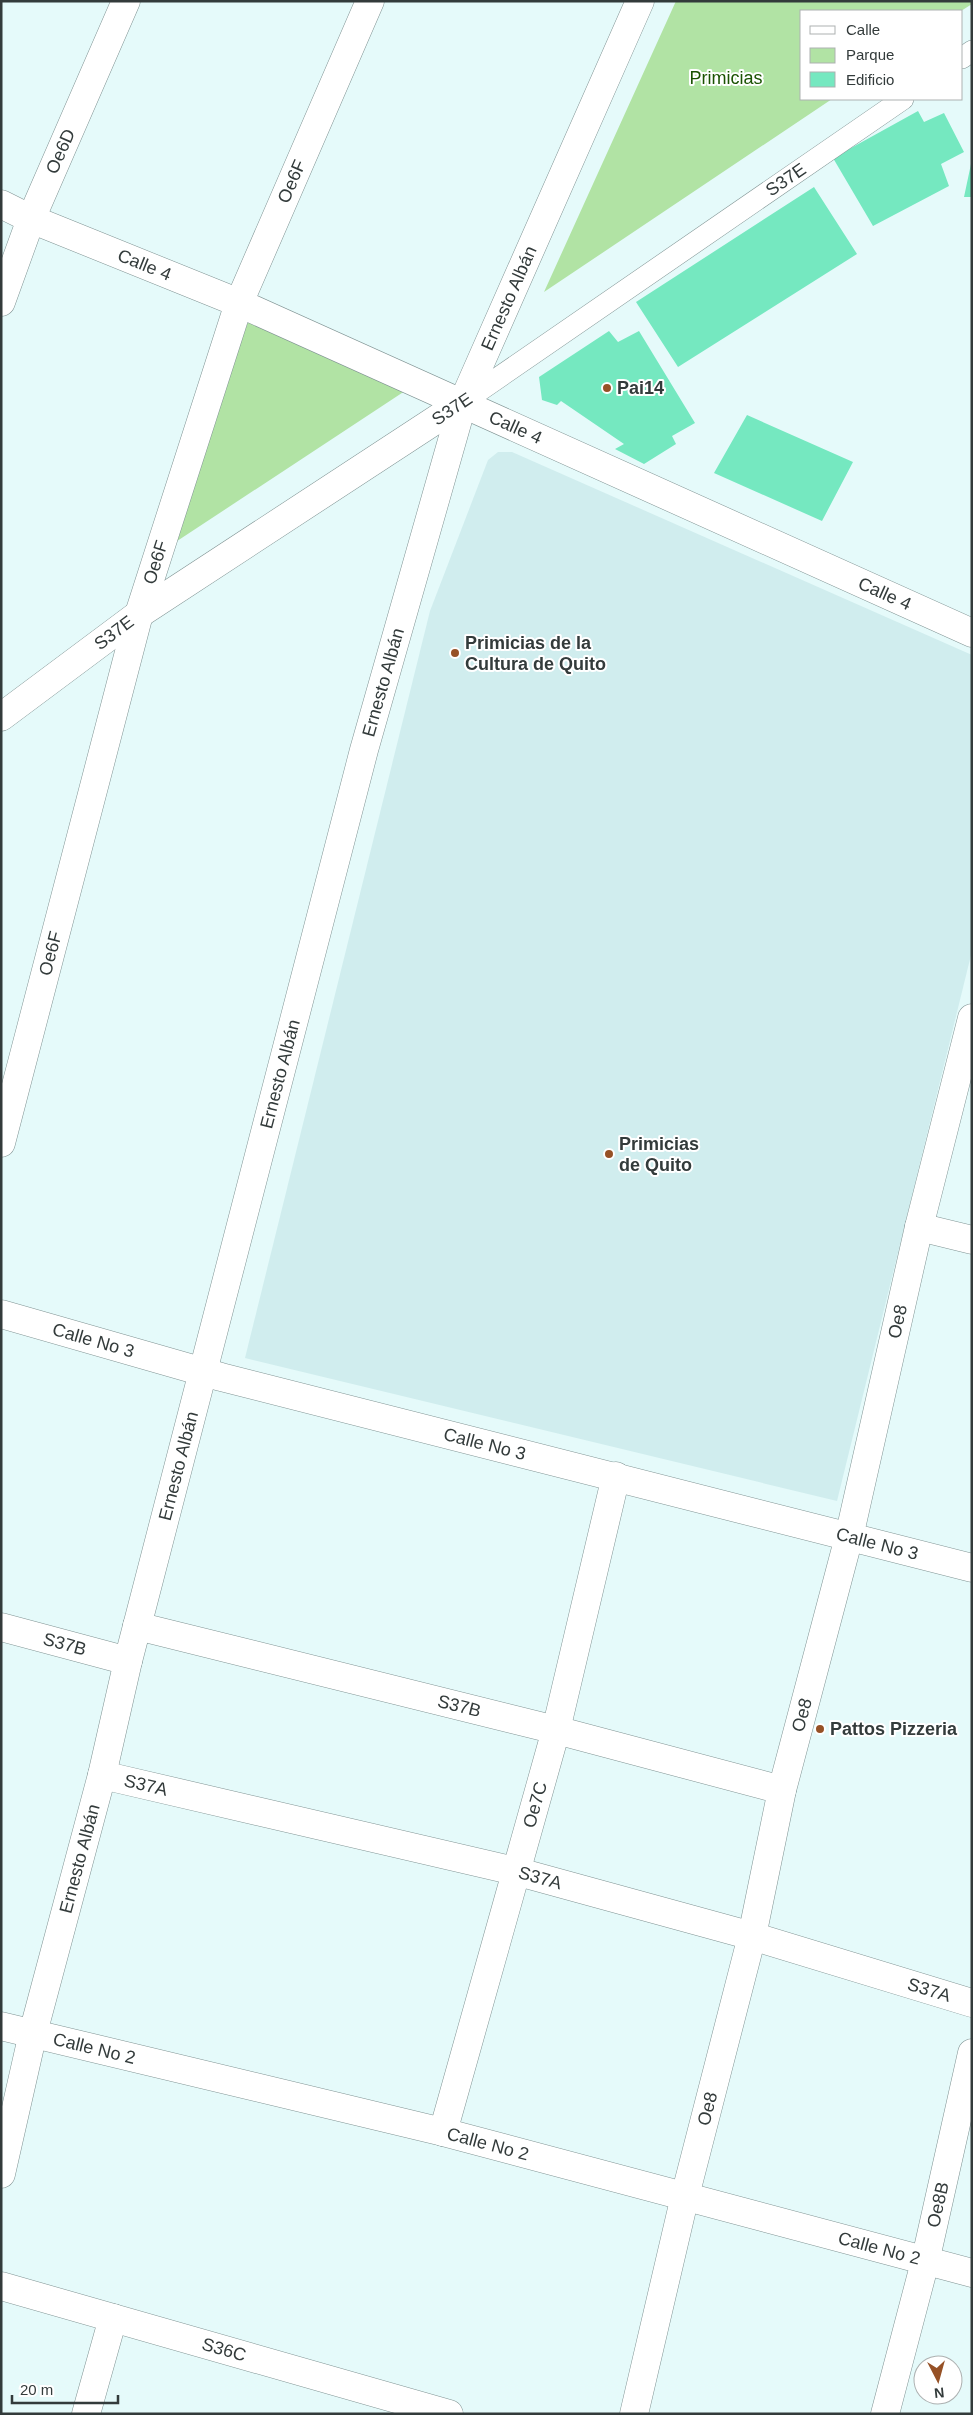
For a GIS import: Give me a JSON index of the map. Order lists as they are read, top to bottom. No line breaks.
{"streets":{"street":["Oe6D","S37E","Oe6F","Calle 4","Ernesto Albán","Oe8","Calle No 3","S37B","S37A","Oe7C","Calle No 2","Oe8B","S36C"]},"crossings":[["Oe6D","Calle 4"],["S37E","Oe6F"],["S37E","Calle 4"],["S37E","Ernesto Albán"],["Oe6F","Calle 4"],["Calle 4","Ernesto Albán"],["Ernesto Albán","Calle No 3"],["Ernesto Albán","S37B"],["Ernesto Albán","S37A"],["Ernesto Albán","Calle No 2"],["Oe8","Calle No 3"],["Oe8","S37B"],["Oe8","S37A"],["Oe8","Calle No 2"],["Calle No 3","Oe7C"],["S37B","Oe7C"],["S37A","Oe7C"],["Oe7C","Calle No 2"],["Calle No 2","Oe8B"]],"parks":["Primicias"],"places":["Pai14","Primicias de la Cultura de Quito","Primicias de Quito","Pattos Pizzeria"],"legend":["Calle","Parque","Edificio"],"scale_bar":"20 m","north":"bottom"}
